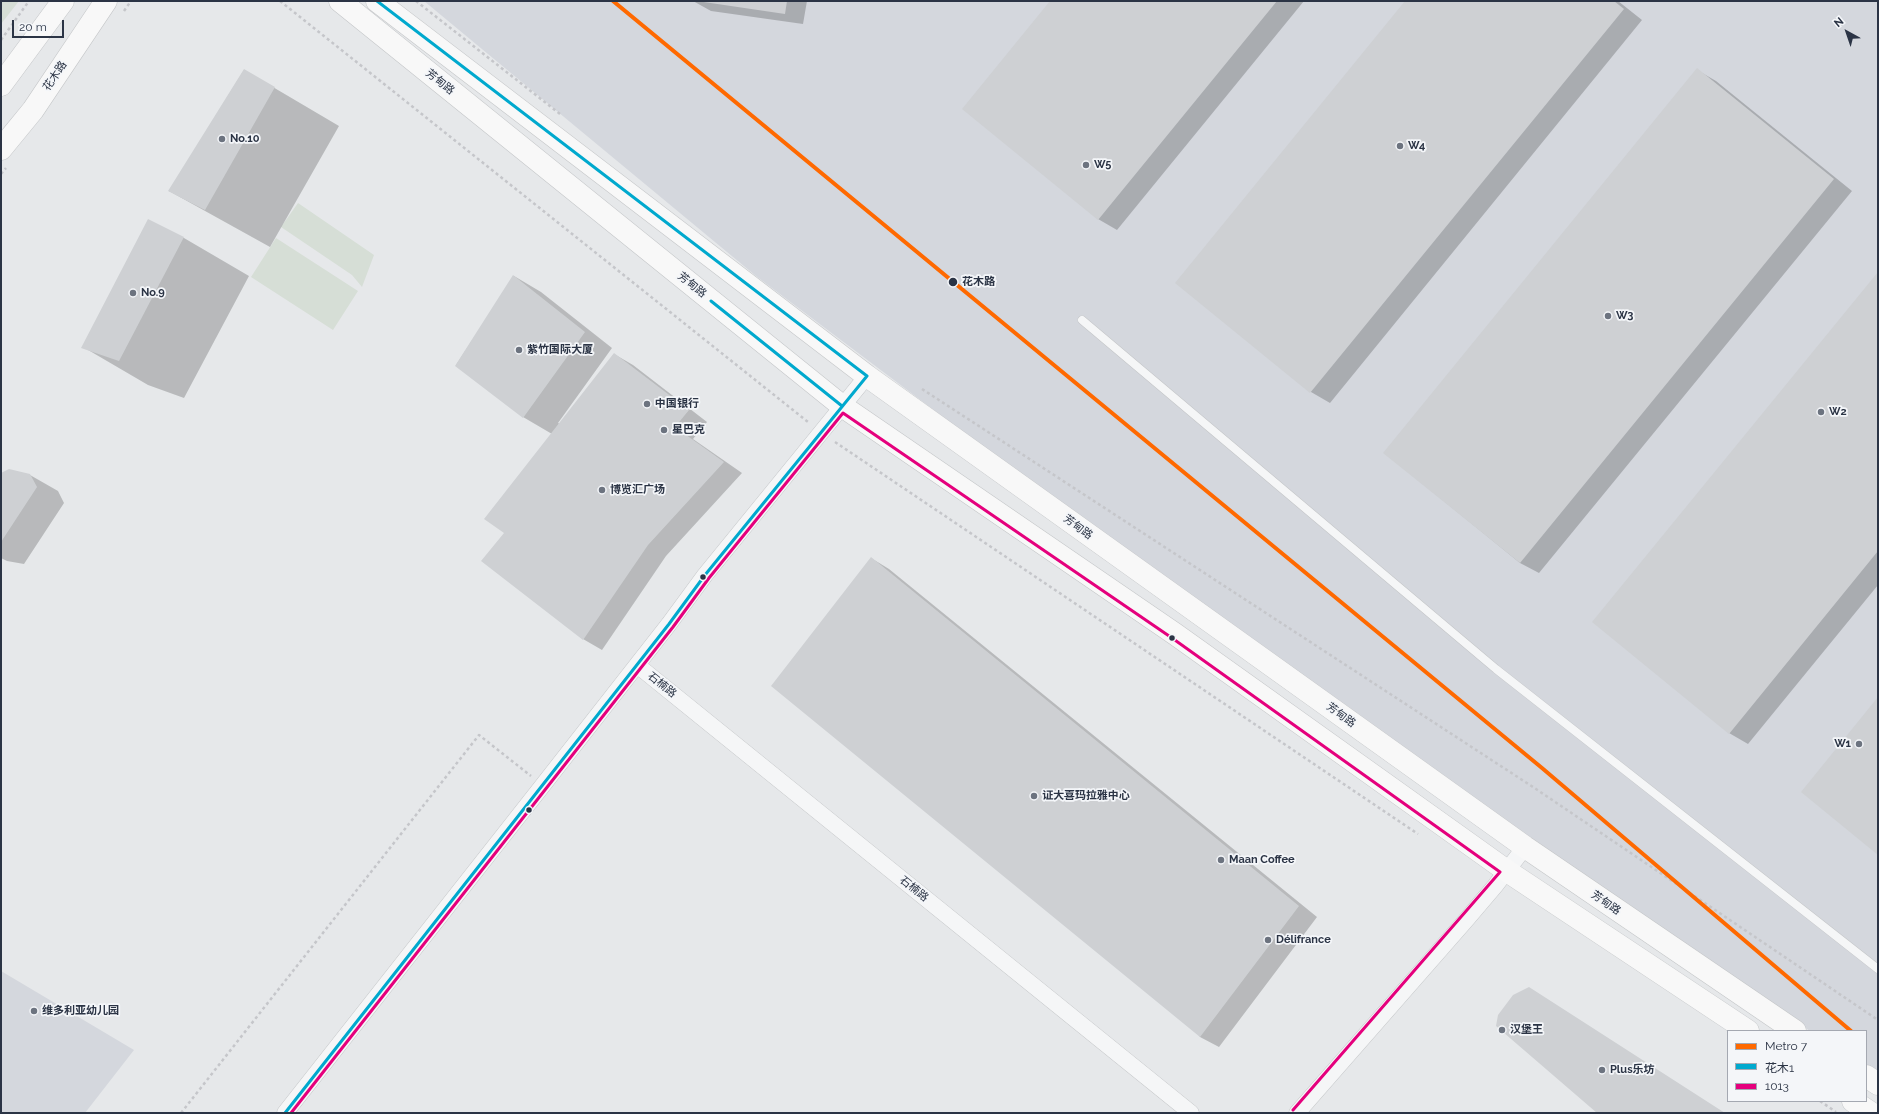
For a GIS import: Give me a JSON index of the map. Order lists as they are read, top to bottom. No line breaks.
{"streets":{"main road":["花木路","芳甸路"],"street":["石楠路"]},"places":["No.10","W4","W5","花木路","No.9","W3","紫竹国际大厦","中国银行","W2","星巴克","博览汇广场","W1","证大喜玛拉雅中心","Maan Coffee","Délifrance","维多利亚幼儿园","汉堡王","Plus乐坊"],"lines":["metro line 7","transit line 花木1","transit line 1013"],"legend":["Metro 7","花木1","1013"],"scale_bar":"20 m","north":"top left"}
